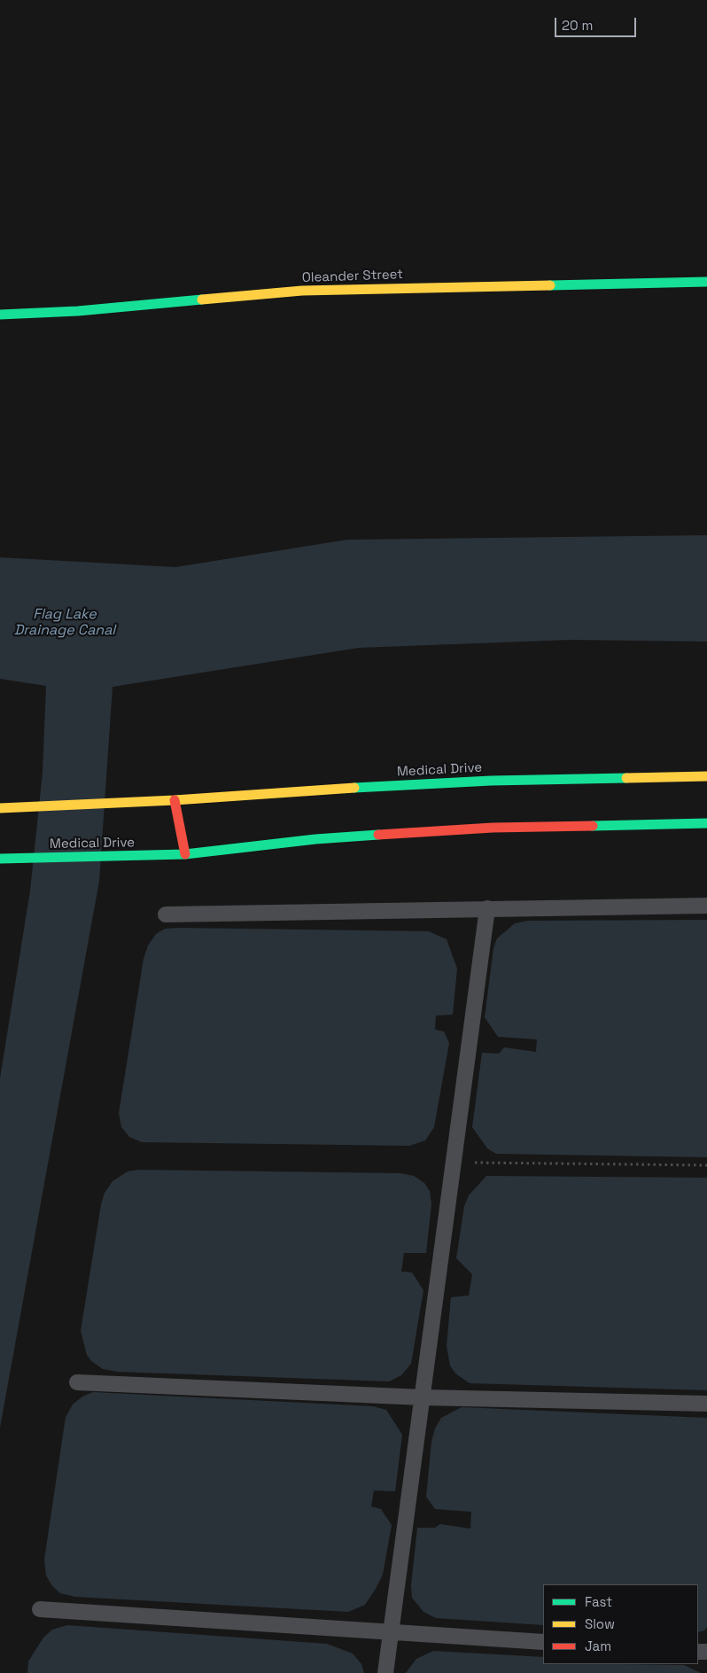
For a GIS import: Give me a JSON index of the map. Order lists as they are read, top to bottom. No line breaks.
{"streets":{"street":["Oleander Street","Medical Drive"]},"water":["Flag Lake Drainage Canal"],"legend":["Fast","Slow","Jam"],"scale_bar":"20 m"}
